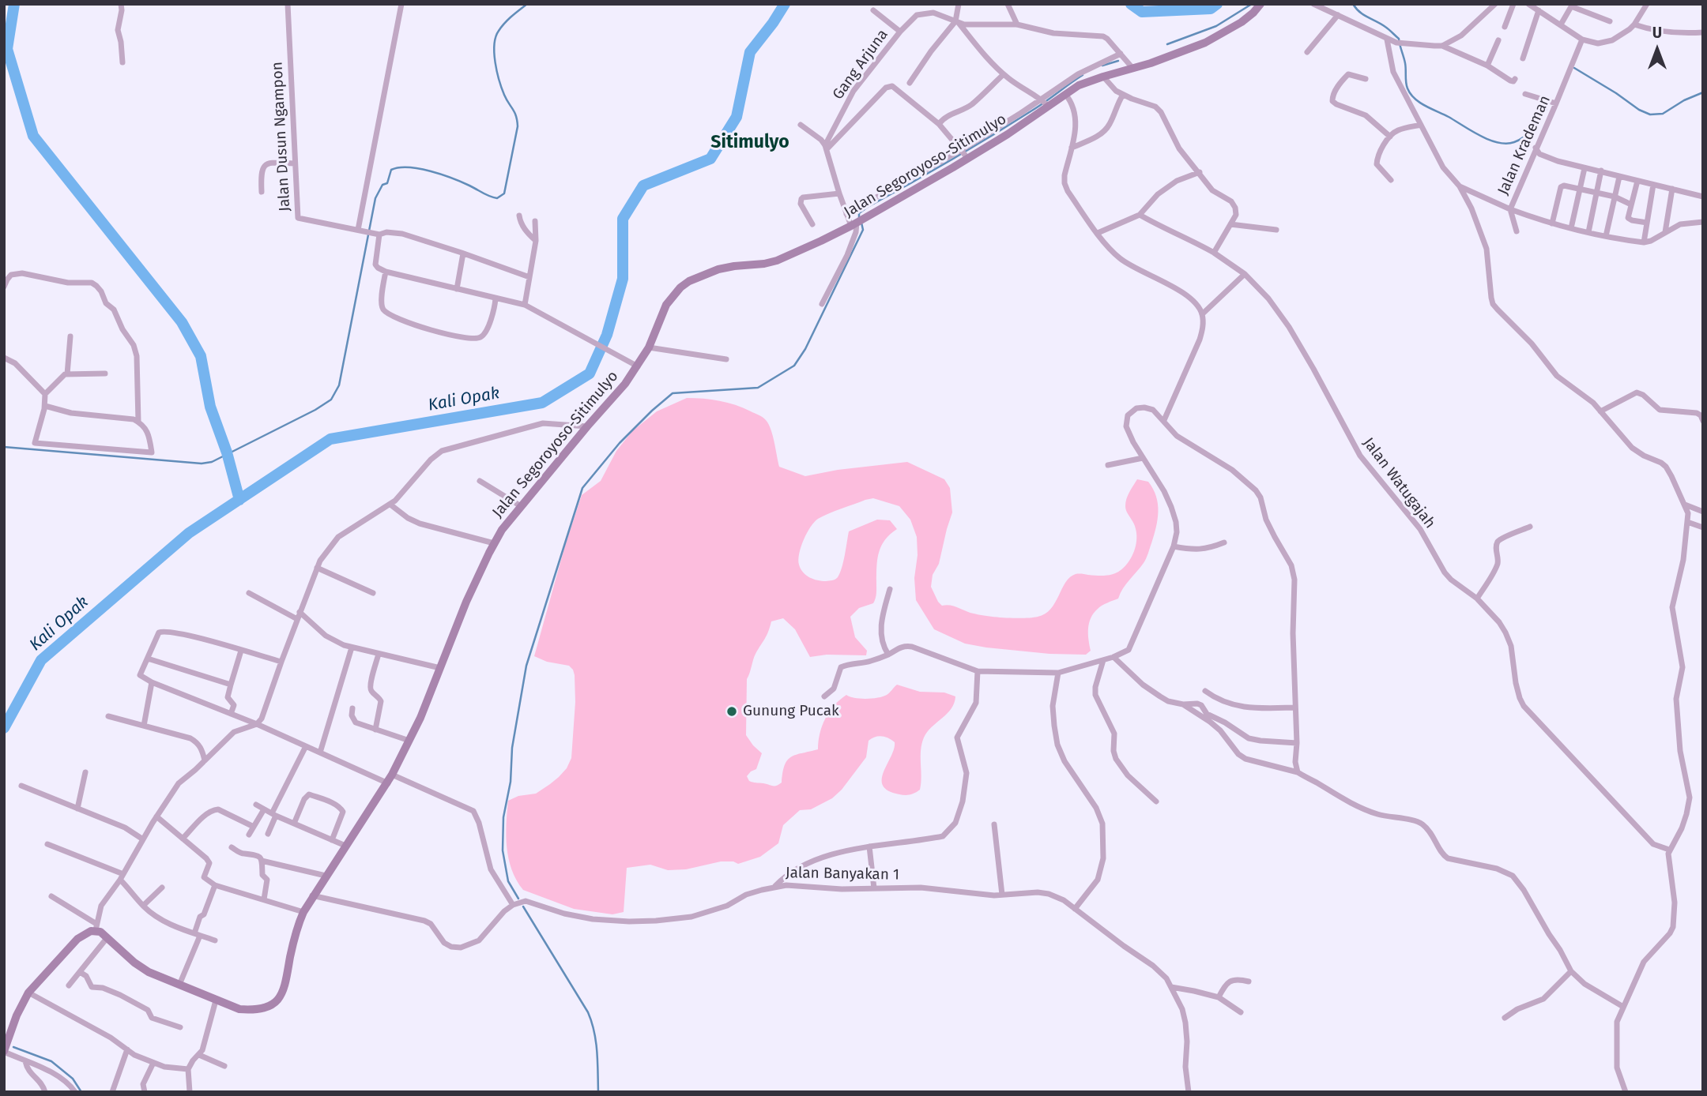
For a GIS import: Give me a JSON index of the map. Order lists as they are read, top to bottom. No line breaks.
{"streets":{"main road":["Jalan Segoroyoso-Sitimulyo"],"street":["Gang Arjuna","Jalan Dusun Ngampon","Jalan Krademan","Jalan Watugajah","Jalan Banyakan 1"]},"crossings":[["Gang Arjuna","Jalan Segoroyoso-Sitimulyo"]],"districts":["Sitimulyo"],"water":["Kali Opak"],"places":["Gunung Pucak"],"north":"top"}
